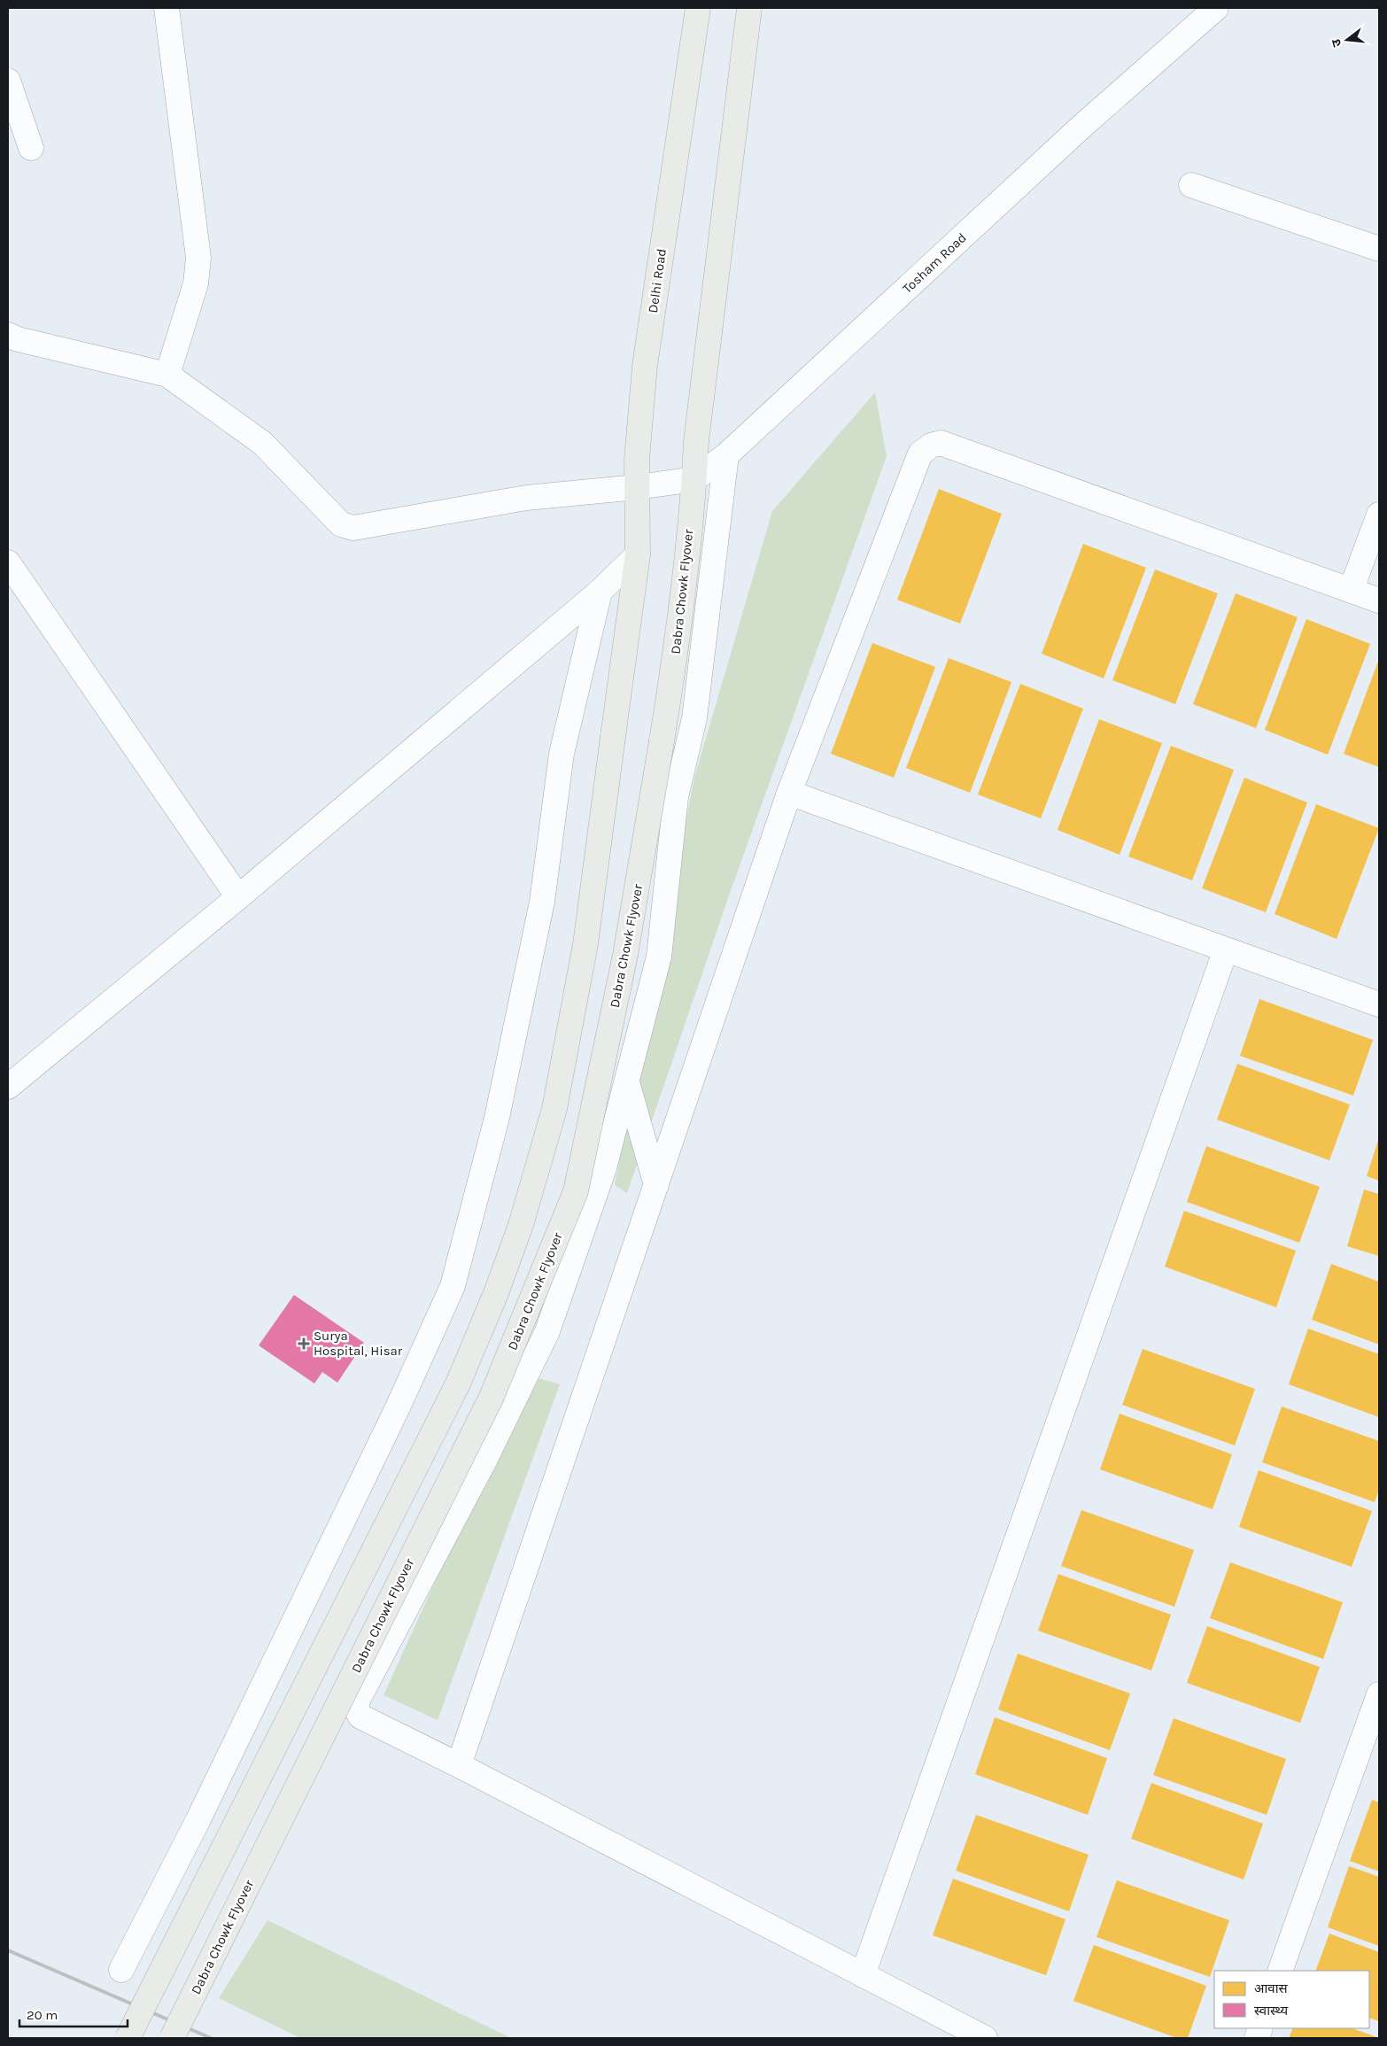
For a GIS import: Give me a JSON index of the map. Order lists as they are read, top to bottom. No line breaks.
{"streets":{"main road":["Delhi Road","Dabra Chowk Flyover"],"street":["Tosham Road"]},"crossings":[["Tosham Road","Delhi Road"],["Tosham Road","Dabra Chowk Flyover"]],"places":{"health":["Surya Hospital, Hisar"]},"legend":["आवास","स्वास्थ्य"],"scale_bar":"20 m","north":"left"}
